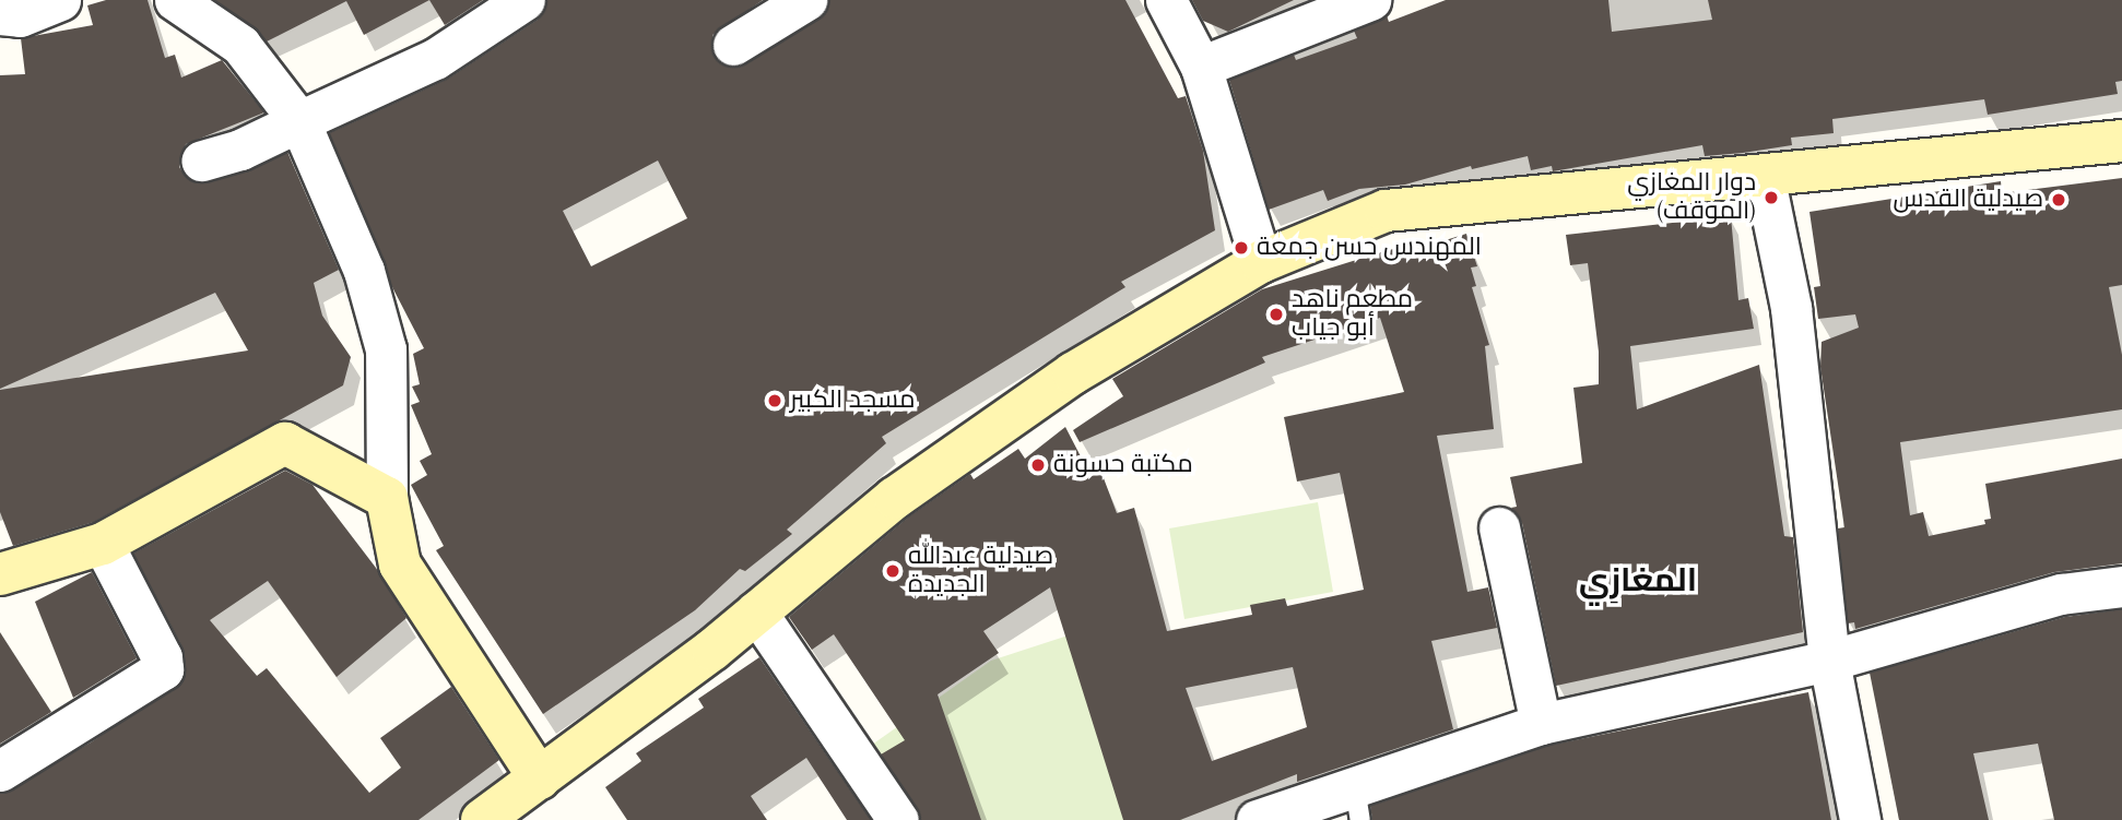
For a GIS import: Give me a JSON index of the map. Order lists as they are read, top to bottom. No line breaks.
{"districts":["المغازِي"],"places":["دوار المغازي (الموقف)","صيدلية القدس","المهندس حسن جمعة","مطعم ناهد أبو جياب","مسجد الكبير","مكتبة حسونة","صيدلية عبدالله الجديدة"]}
